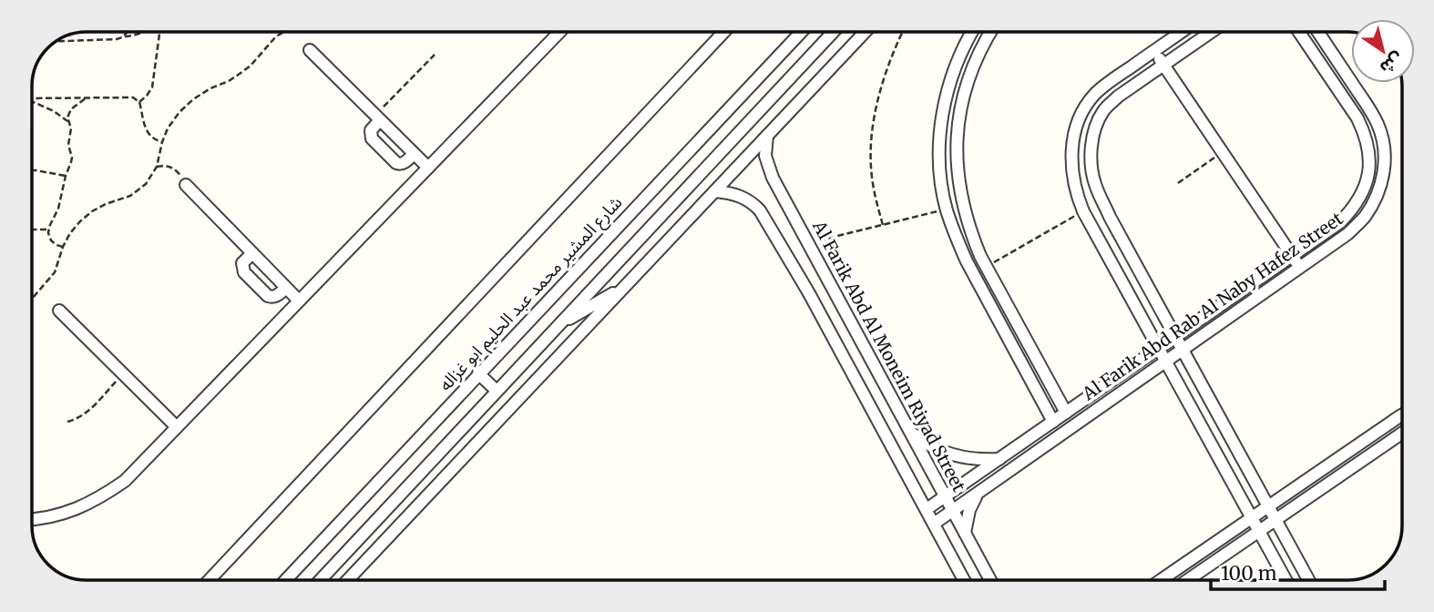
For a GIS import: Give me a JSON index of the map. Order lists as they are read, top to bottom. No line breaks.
{"streets":{"street":["شارع المشير محمد عبد الحليم ابو غزاله","Al Farik Abd Rab Al Naby Hafez Street","Al Farik Abd Al Moneim Riyad Street"]},"crossings":[["Al Farik Abd Rab Al Naby Hafez Street","Al Farik Abd Al Moneim Riyad Street"]],"scale_bar":"100 m","north":"bottom right"}
